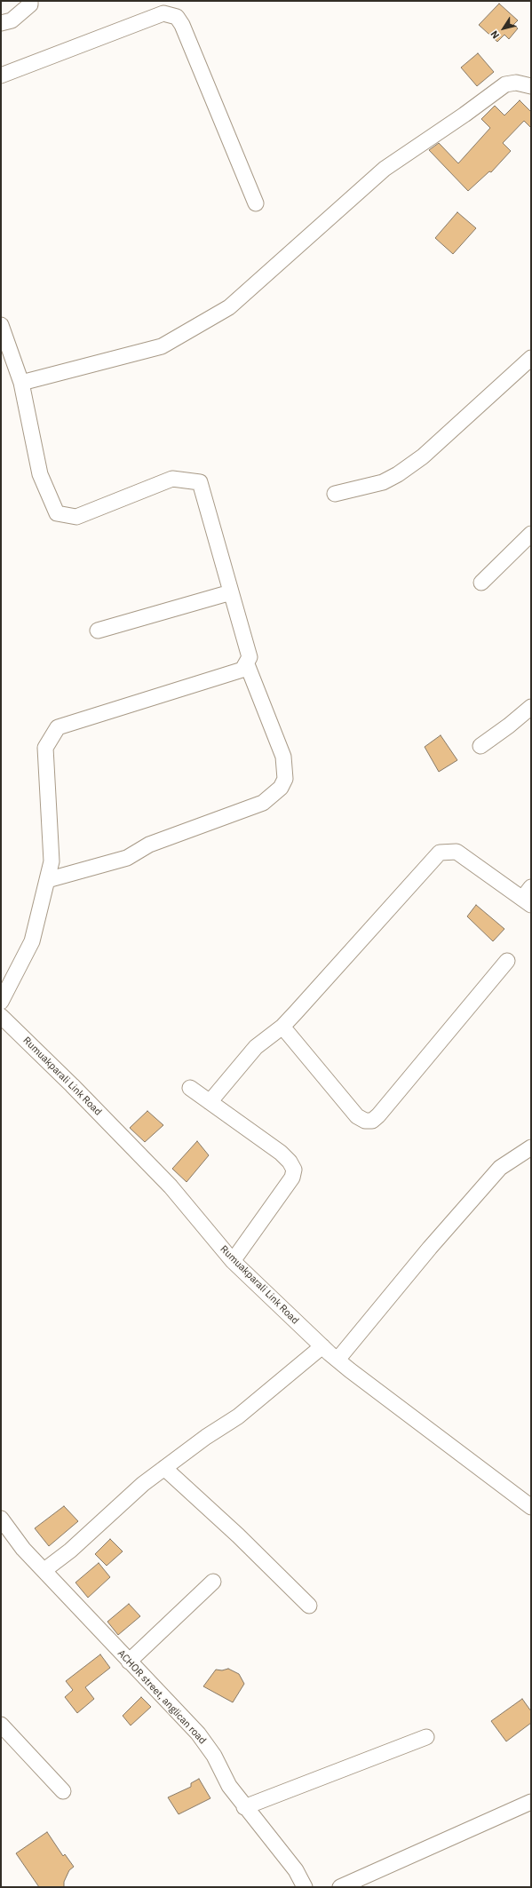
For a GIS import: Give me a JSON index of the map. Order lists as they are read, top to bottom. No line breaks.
{"streets":{"street":["Rumuakparali Link Road","ACHOR street, anglican road"]},"north":"bottom left"}
